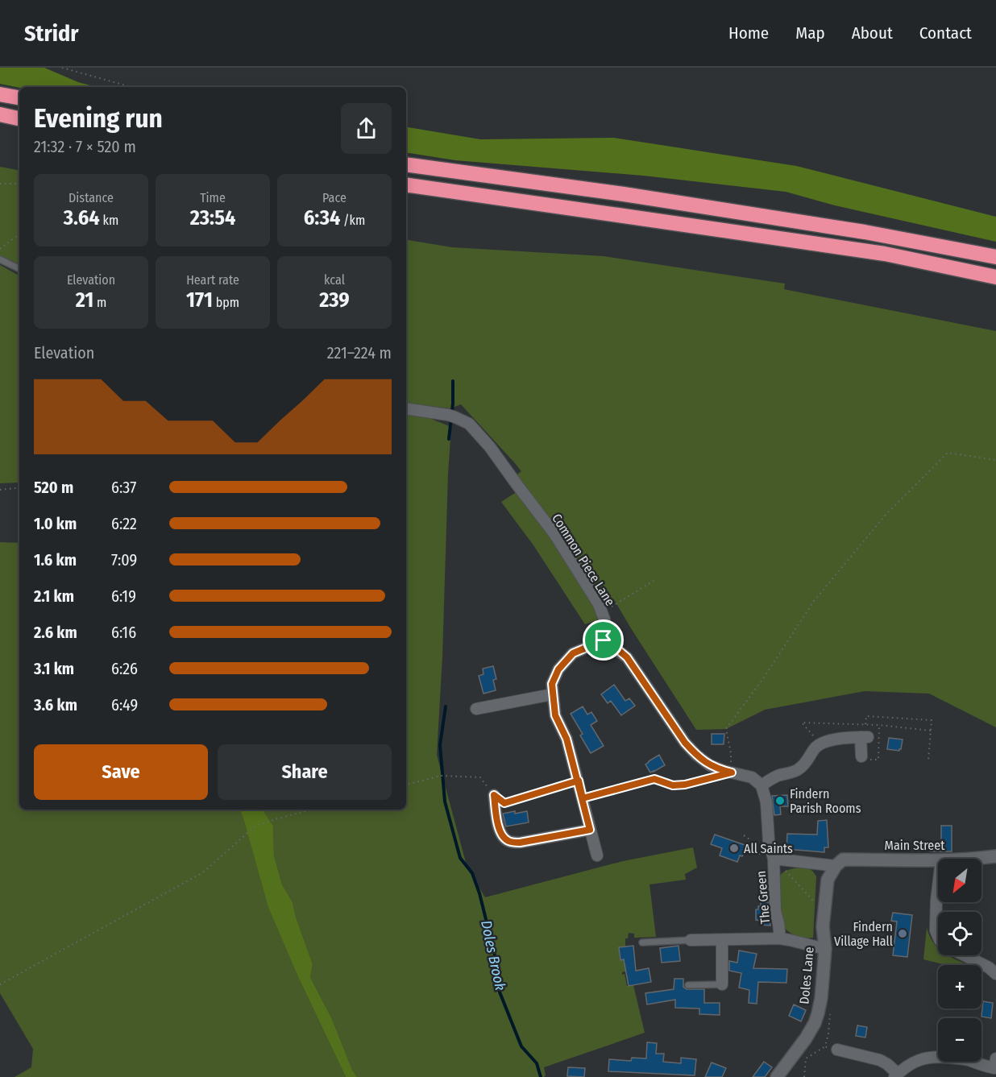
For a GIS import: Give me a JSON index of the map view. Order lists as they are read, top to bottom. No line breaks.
{"streets":{"street":["Common Piece Lane","Main Street","The Green","Doles Lane"]},"crossings":[["Main Street","The Green"],["Main Street","Doles Lane"],["The Green","Doles Lane"]],"water":["Doles Brook"],"places":["Findern Parish Rooms","All Saints","Findern Village Hall"],"north":"bottom left","page":{"header":"Stridr","nav":["Home","Map","About","Contact"],"heading":["Evening run","21:32 · 7 × 520 m"],"stats":[["Distance","3.64 km"],["Time","23:54"],["Pace","6:34 /km"],["Elevation","21 m"],["Heart rate","171 bpm"],["kcal","239"]],"chart":["Elevation","221–224 m"],"list":[{"name":"520 m","note":"6:37"},{"name":"1.0 km","note":"6:22"},{"name":"1.6 km","note":"7:09"},{"name":"2.1 km","note":"6:19"},{"name":"2.6 km","note":"6:16"},{"name":"3.1 km","note":"6:26"},{"name":"3.6 km","note":"6:49"}],"buttons":["Save","Share"],"map_buttons":["+","−"]}}
